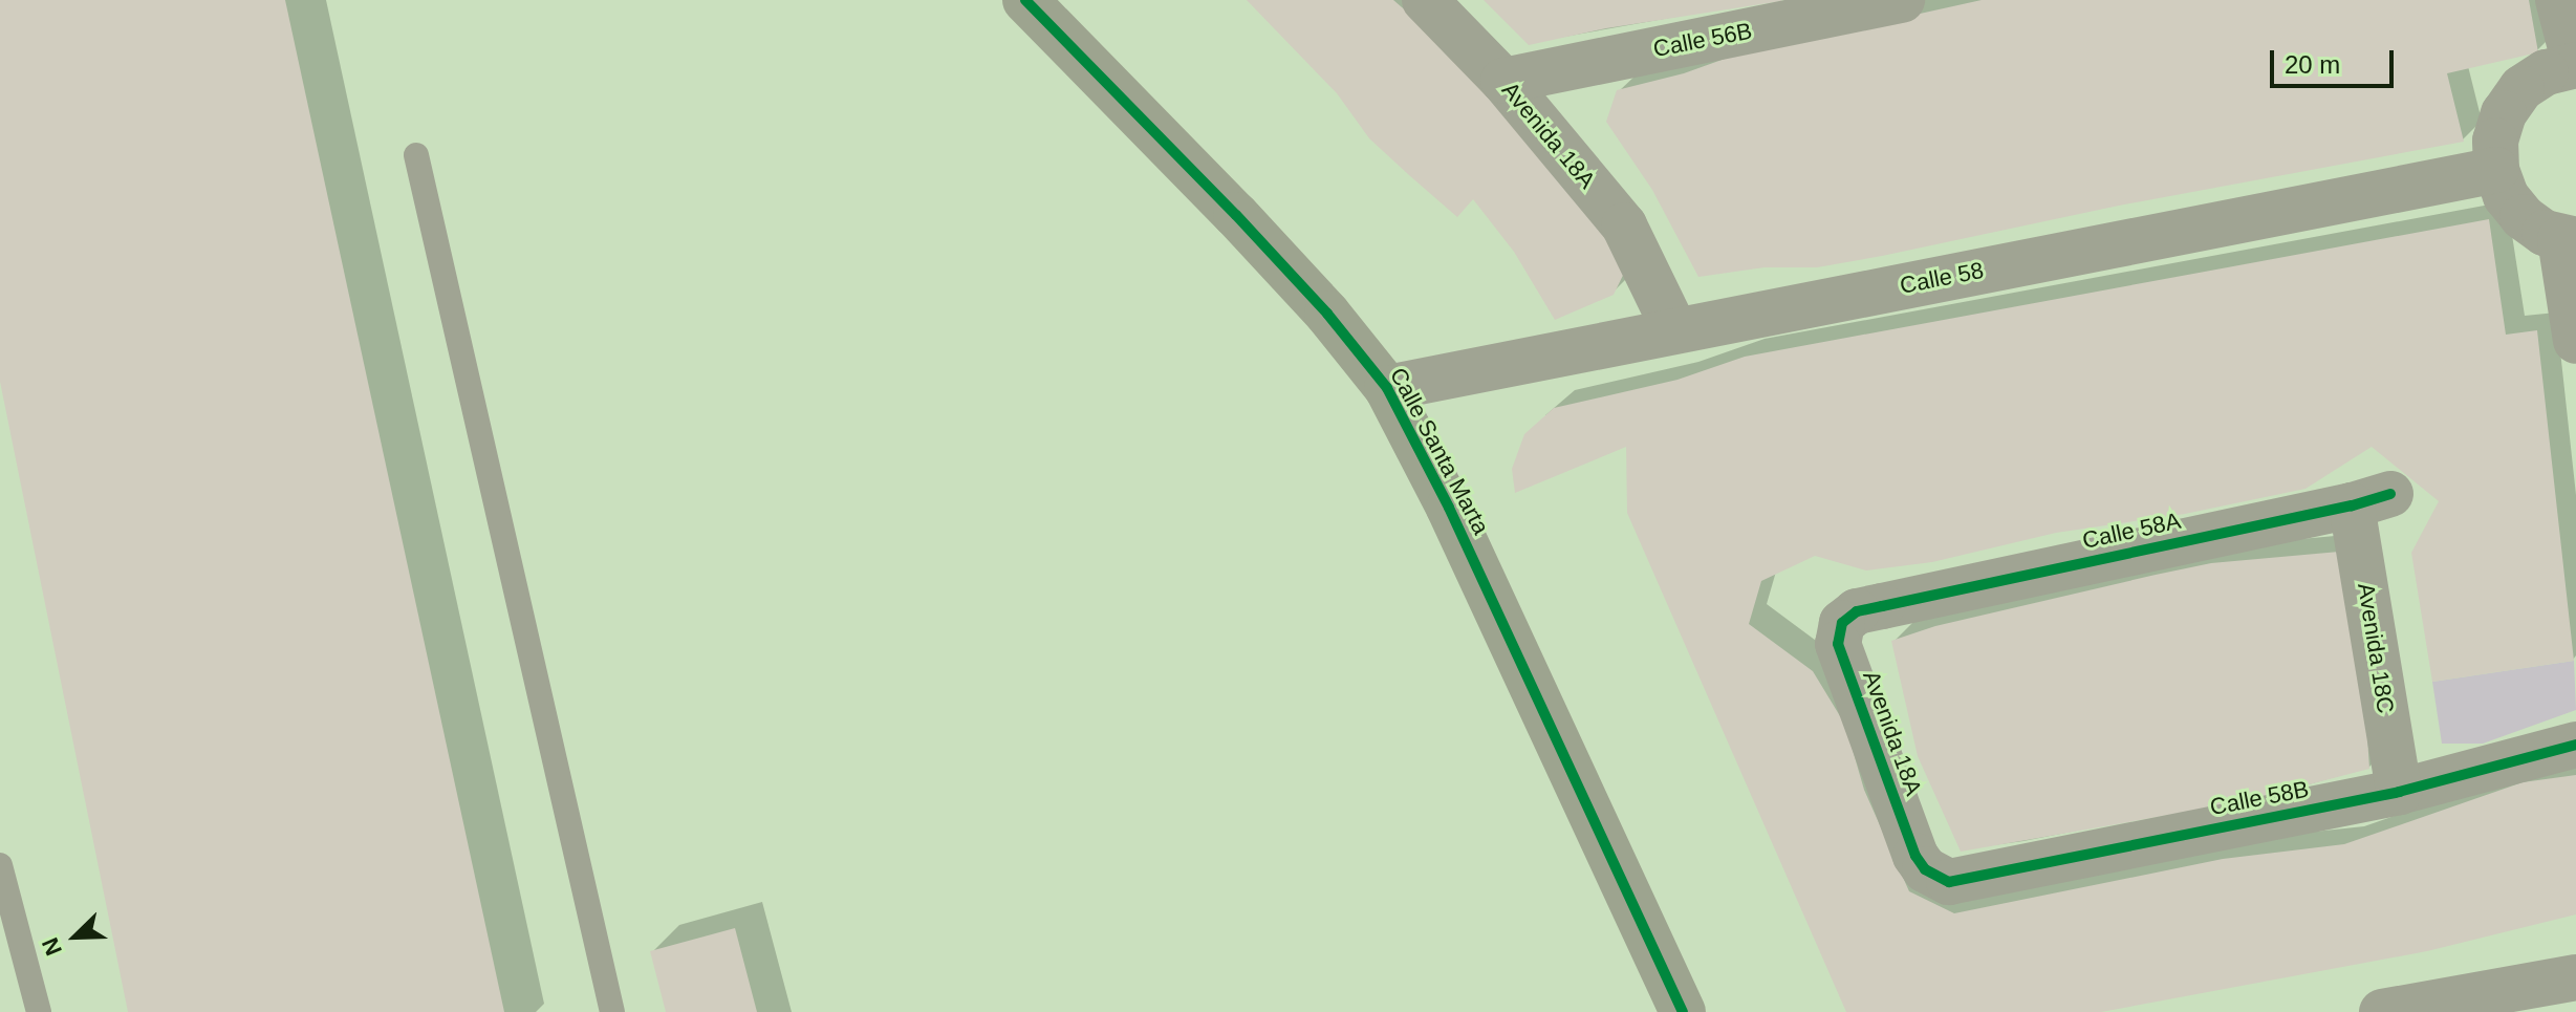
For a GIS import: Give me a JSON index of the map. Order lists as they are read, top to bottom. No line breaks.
{"streets":{"street":["Calle 56B","Avenida 18A","Calle 58","Calle Santa Marta","Calle 58A","Avenida 18C","Calle 58B"]},"crossings":[["Calle 56B","Avenida 18A"],["Avenida 18A","Calle 58"],["Avenida 18A","Calle 58A"],["Avenida 18A","Calle 58B"],["Calle 58","Calle Santa Marta"],["Calle 58A","Avenida 18C"],["Avenida 18C","Calle 58B"]],"scale_bar":"20 m","north":"bottom left"}
